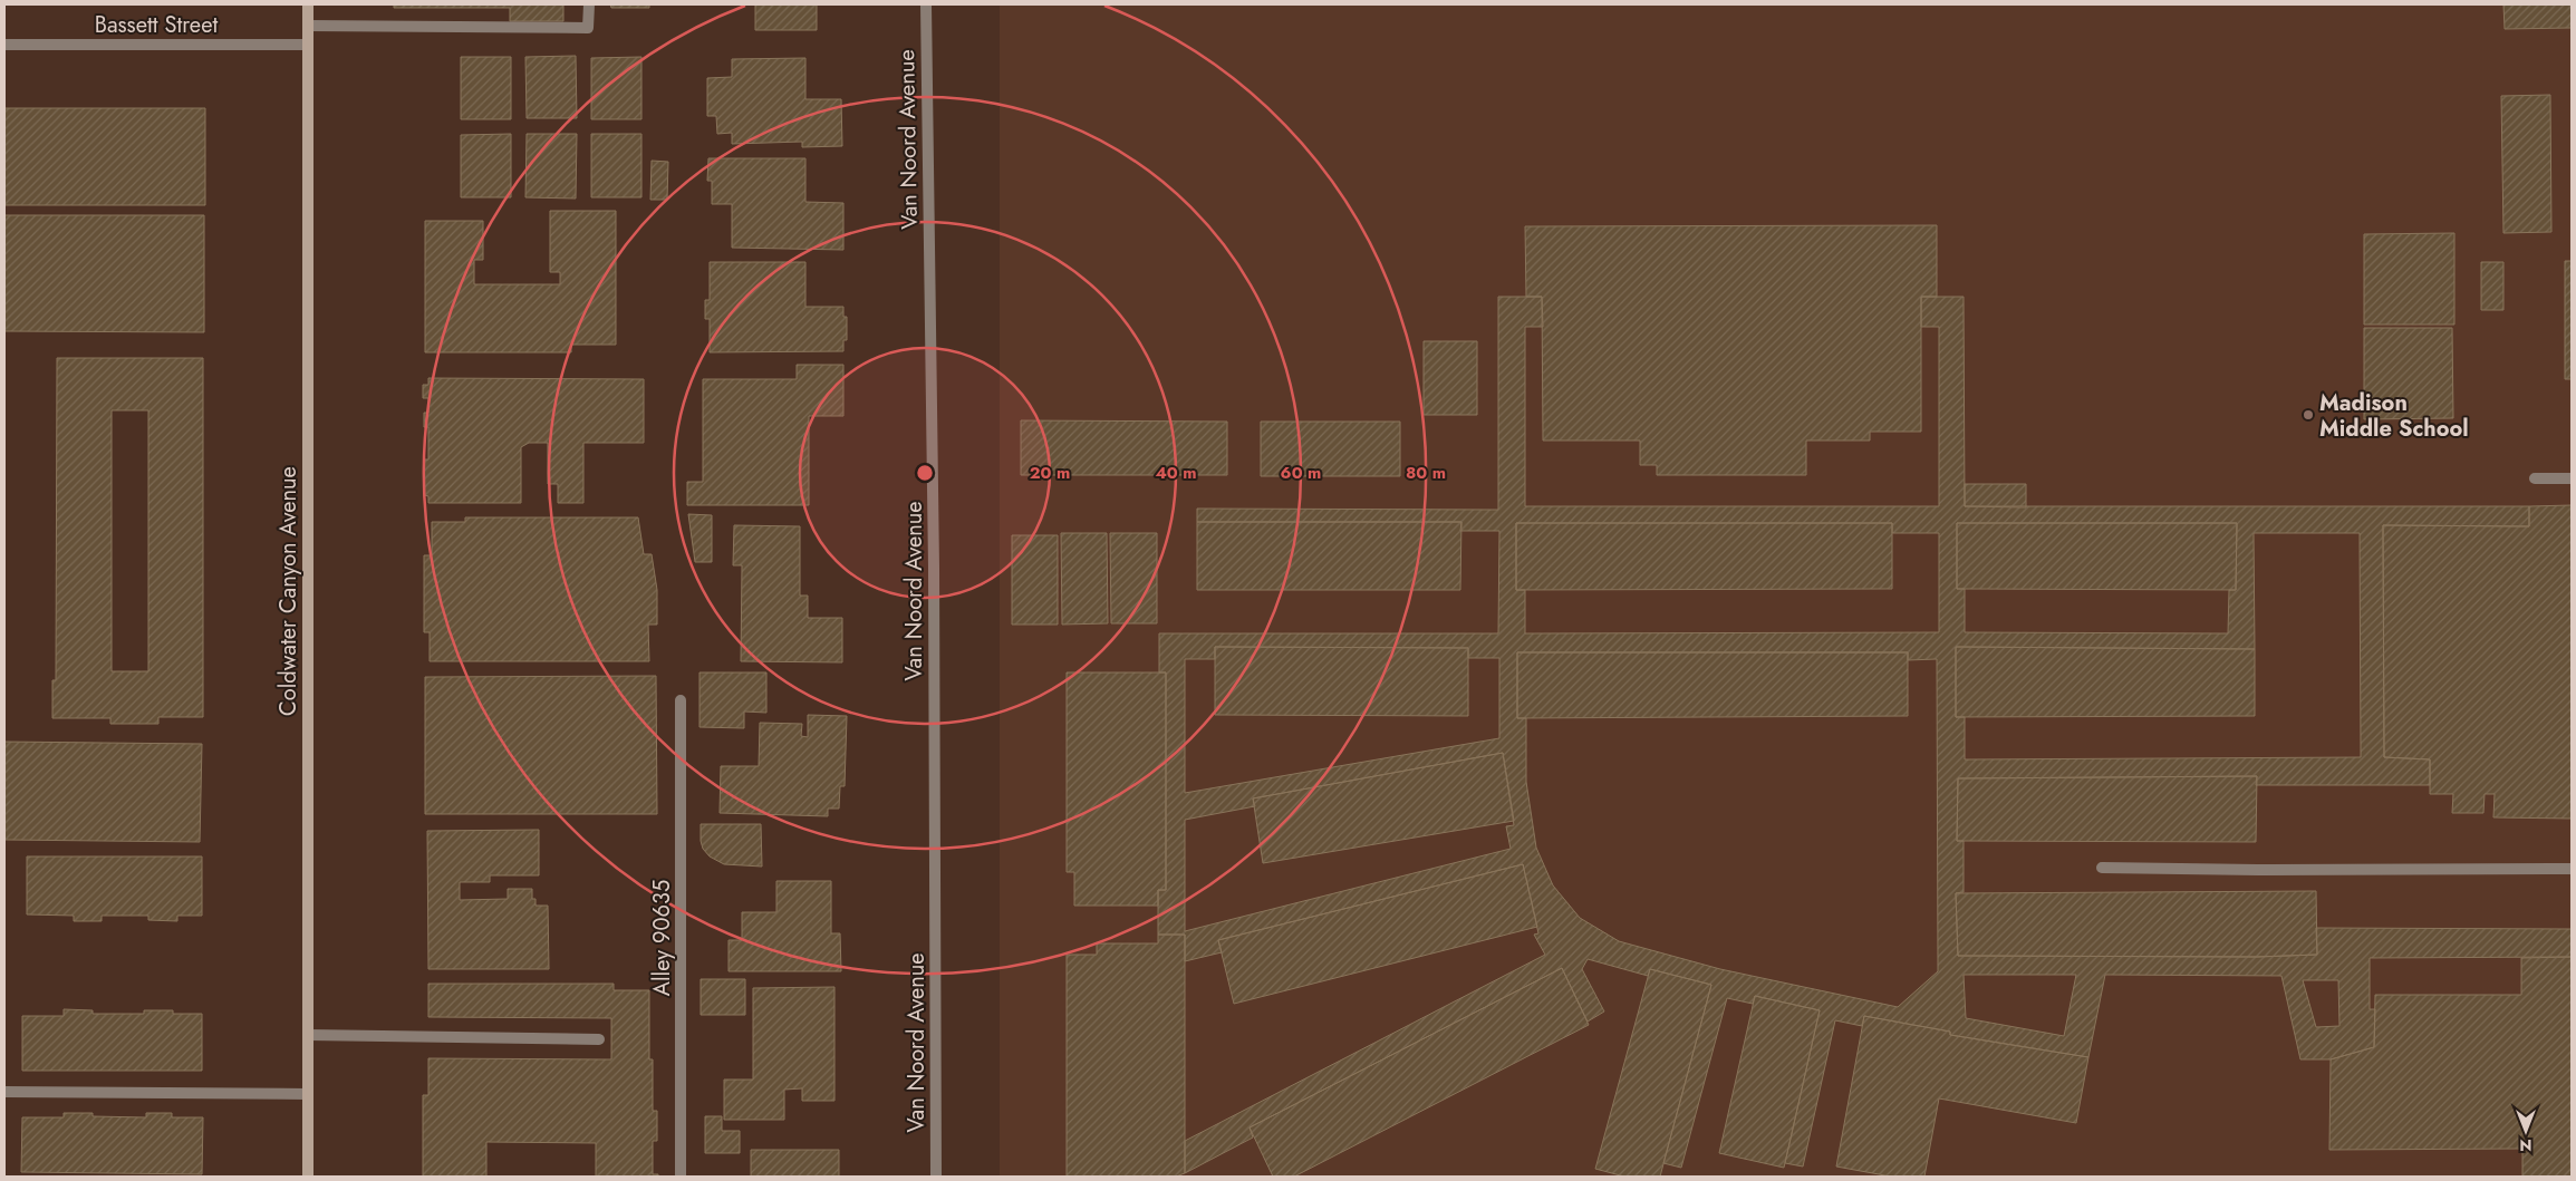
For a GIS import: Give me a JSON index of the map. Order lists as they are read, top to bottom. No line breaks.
{"streets":{"main road":["Coldwater Canyon Avenue"],"street":["Bassett Street","Van Noord Avenue","Alley 90635"]},"crossings":[["Bassett Street","Coldwater Canyon Avenue"]],"places":["Madison Middle School"],"north":"bottom","rings":["20 m","40 m","60 m","80 m"]}
